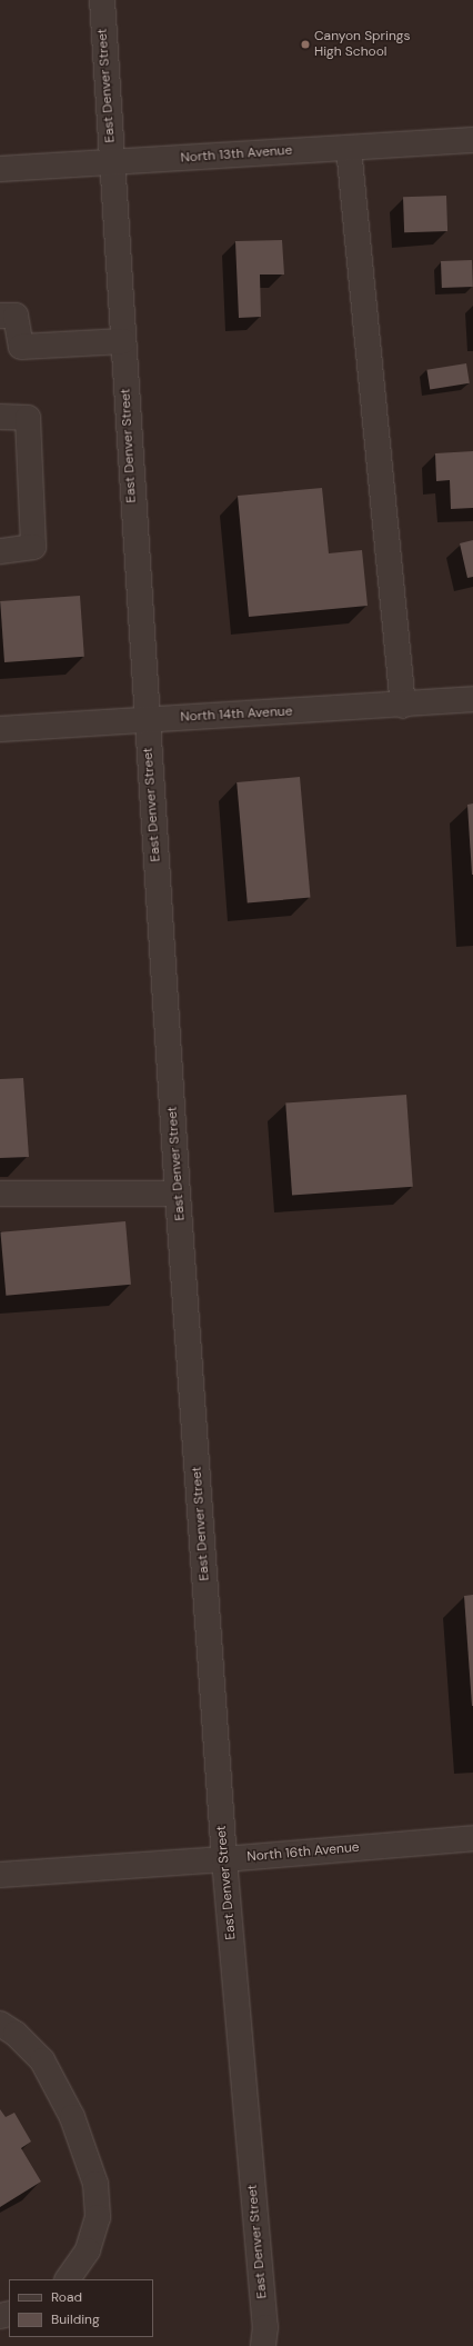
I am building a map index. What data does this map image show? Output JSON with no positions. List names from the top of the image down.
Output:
{
  "streets": {
    "street": [
      "East Denver Street",
      "North 13th Avenue",
      "North 14th Avenue",
      "North 16th Avenue"
    ]
  },
  "crossings": [
    ["East Denver Street", "North 13th Avenue"],
    ["East Denver Street", "North 14th Avenue"],
    ["East Denver Street", "North 16th Avenue"]
  ],
  "places": ["Canyon Springs High School"],
  "legend": ["Road", "Building"]
}
